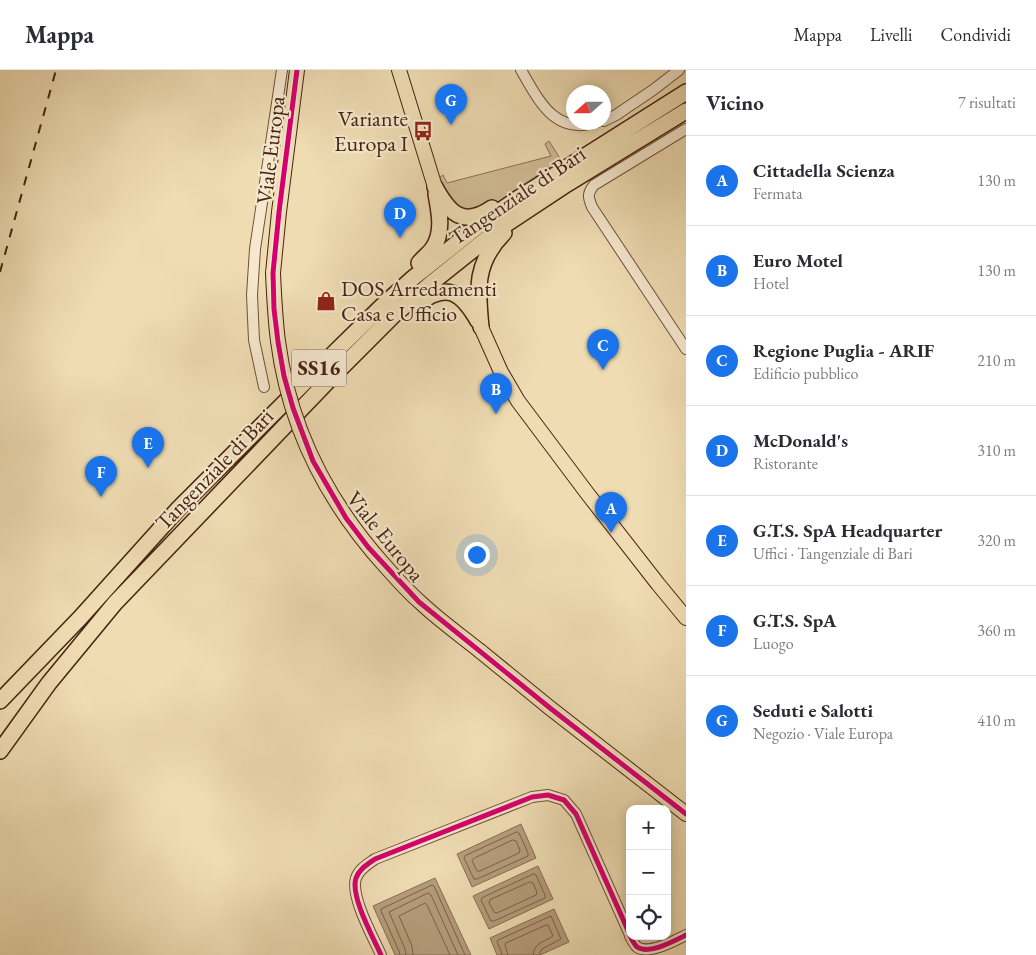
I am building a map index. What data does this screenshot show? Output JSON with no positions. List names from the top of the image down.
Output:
{
  "streets": {
    "highway": ["Tangenziale di Bari", "SS16"],
    "main road": ["Viale Europa"]
  },
  "places": {
    "bus stop": ["Variante Europa I"],
    "shop": ["DOS Arredamenti Casa e Ufficio"]
  },
  "north": "left",
  "page": {
    "header": "Mappa",
    "nav": ["Mappa", "Livelli", "Condividi"],
    "heading": ["Vicino", "7 risultati"],
    "pins": [
      "G",
      "D",
      "C",
      "B",
      "E",
      "F",
      "A"
    ],
    "list": [
      {
        "mark": "A",
        "name": "Cittadella Scienza",
        "note": "Fermata",
        "value": "130 m"
      },
      {
        "mark": "B",
        "name": "Euro Motel",
        "note": "Hotel",
        "value": "130 m"
      },
      {
        "mark": "C",
        "name": "Regione Puglia - ARIF",
        "note": "Edificio pubblico",
        "value": "210 m"
      },
      {
        "mark": "D",
        "name": "McDonald's",
        "note": "Ristorante",
        "value": "310 m"
      },
      {
        "mark": "E",
        "name": "G.T.S. SpA Headquarter",
        "note": "Uffici · Tangenziale di Bari",
        "value": "320 m"
      },
      {
        "mark": "F",
        "name": "G.T.S. SpA",
        "note": "Luogo",
        "value": "360 m"
      },
      {
        "mark": "G",
        "name": "Seduti e Salotti",
        "note": "Negozio · Viale Europa",
        "value": "410 m"
      }
    ],
    "map_buttons": ["+", "−"]
  }
}
